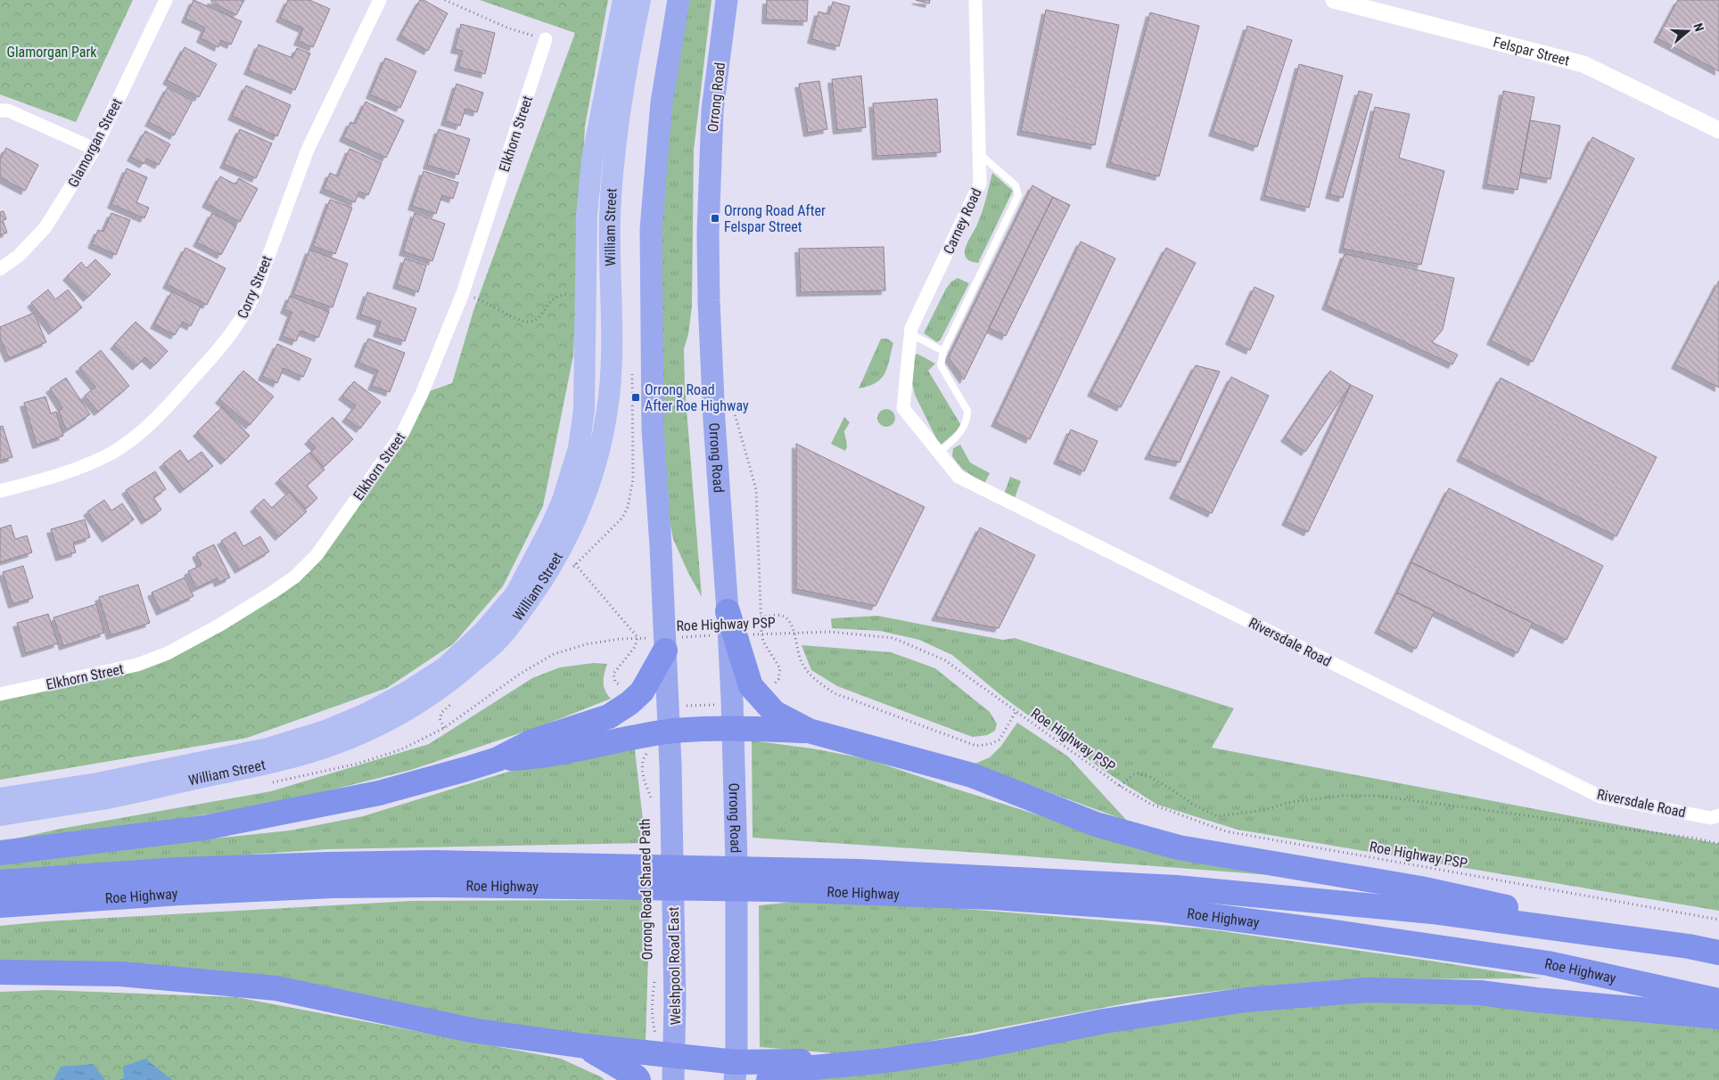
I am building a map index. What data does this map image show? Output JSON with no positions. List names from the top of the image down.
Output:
{
  "streets": {
    "highway": ["Orrong Road", "Roe Highway", "Welshpool Road East"],
    "main road": ["William Street"],
    "street": [
      "Felspar Street",
      "Elkhorn Street",
      "Glamorgan Street",
      "Carney Road",
      "Corry Street",
      "Riversdale Road"
    ],
    "path": ["Roe Highway PSP", "Orrong Road Shared Path"]
  },
  "crossings": [
    ["Carney Road", "Riversdale Road"],
    ["Orrong Road Shared Path", "Welshpool Road East"]
  ],
  "parks": ["Glamorgan Park"],
  "places": {
    "transit": ["Orrong Road After Felspar Street", "Orrong Road After Roe Highway"]
  },
  "north": "right"
}
